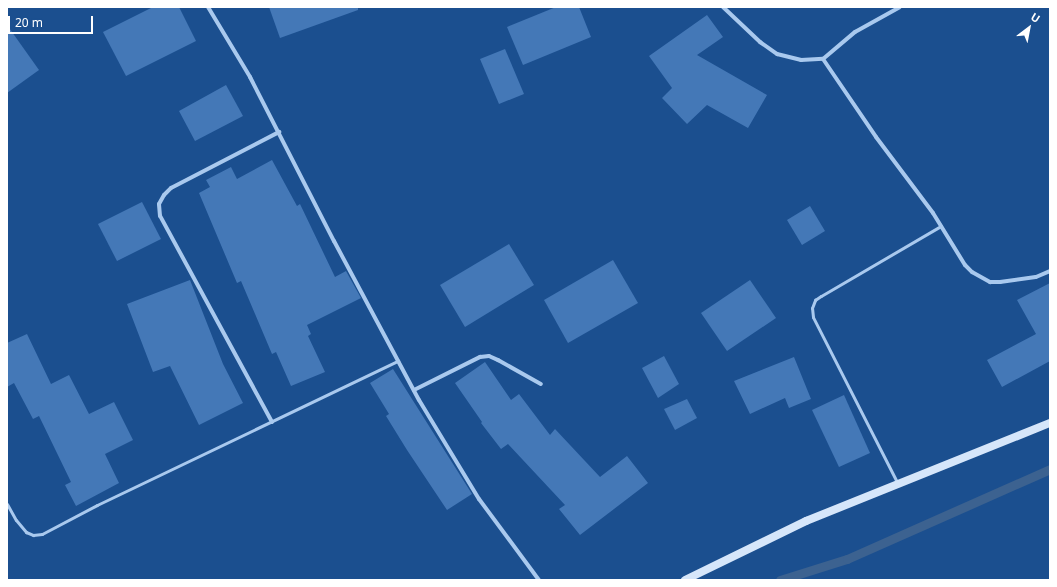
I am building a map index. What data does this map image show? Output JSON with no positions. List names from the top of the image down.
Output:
{
  "scale_bar": "20 m",
  "north": "top right"
}
